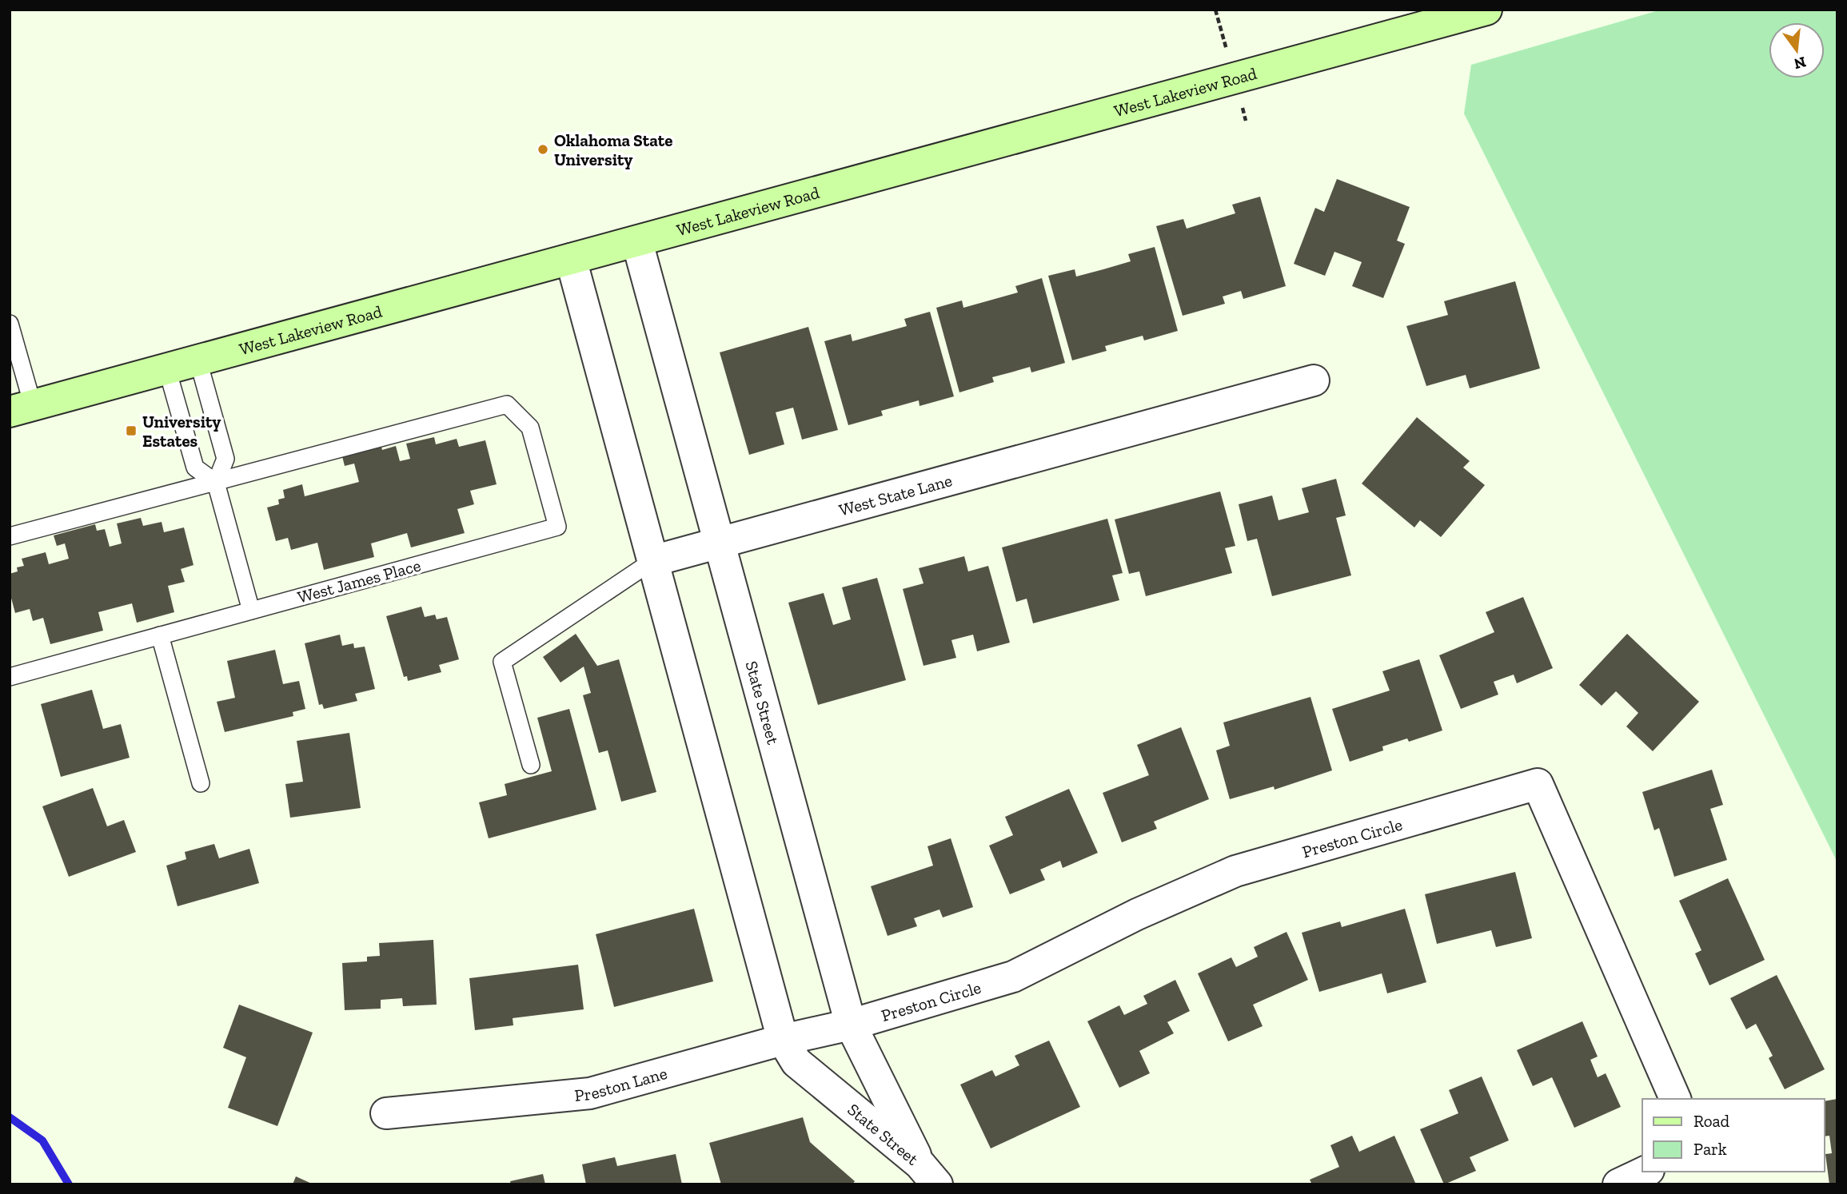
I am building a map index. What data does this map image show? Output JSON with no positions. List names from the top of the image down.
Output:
{
  "streets": {
    "main road": ["West Lakeview Road"],
    "street": [
      "West State Lane",
      "State Street",
      "Preston Circle",
      "Preston Lane"
    ],
    "lane": ["West James Place"]
  },
  "crossings": [
    ["West Lakeview Road", "State Street"],
    ["West State Lane", "State Street"],
    ["State Street", "Preston Circle"],
    ["State Street", "Preston Lane"],
    ["Preston Circle", "Preston Lane"]
  ],
  "places": {
    "other": ["Oklahoma State University"],
    "transit": ["University Estates"]
  },
  "legend": ["Road", "Park"],
  "north": "bottom"
}
